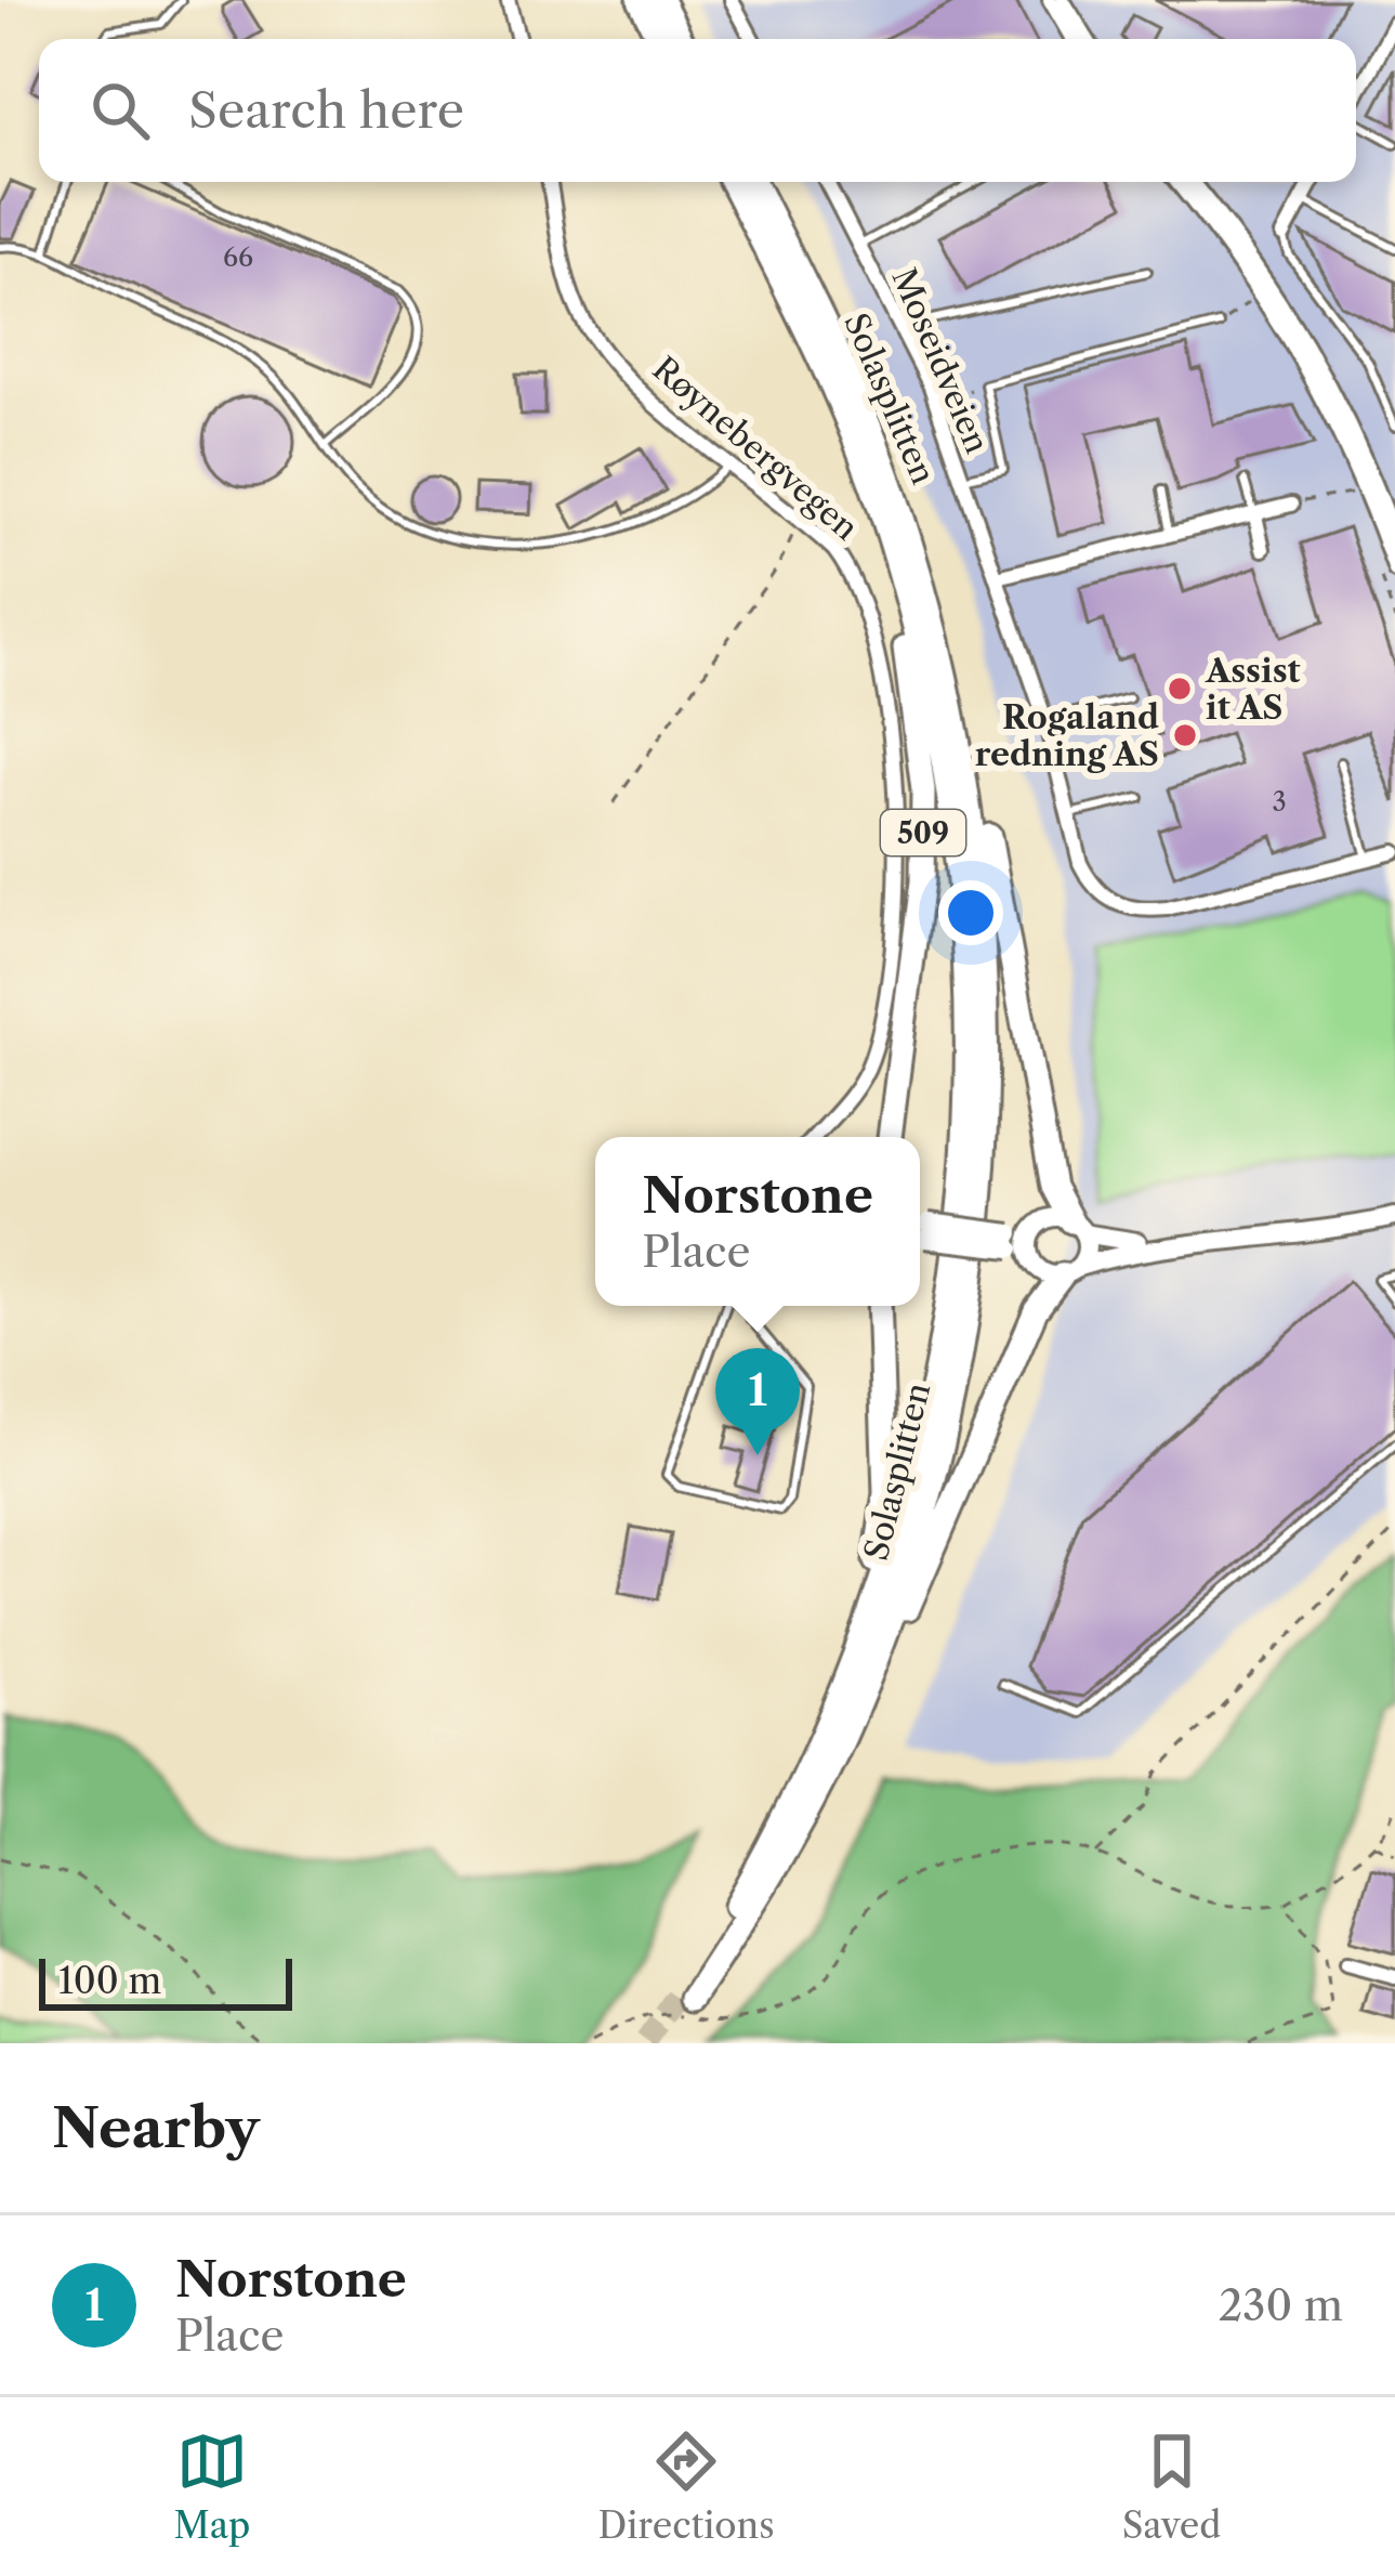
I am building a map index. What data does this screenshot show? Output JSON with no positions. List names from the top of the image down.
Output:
{
  "streets": {
    "highway": ["Solasplitten", "509"],
    "street": ["Moseidveien", "Røynebergvegen"]
  },
  "crossings": [
    ["Solasplitten", "509"]
  ],
  "places": ["Assist it AS", "Rogaland redning AS"],
  "house_numbers": ["66", "3"],
  "scale_bar": "100 m",
  "page": {
    "search": "Search here",
    "popup": ["Norstone", "Place"],
    "pins": "1",
    "scale": "100 m",
    "heading": "Nearby",
    "list": [
      {
        "mark": "1",
        "name": "Norstone",
        "note": "Place",
        "value": "230 m"
      }
    ],
    "nav": ["Map", "Directions", "Saved"]
  }
}
